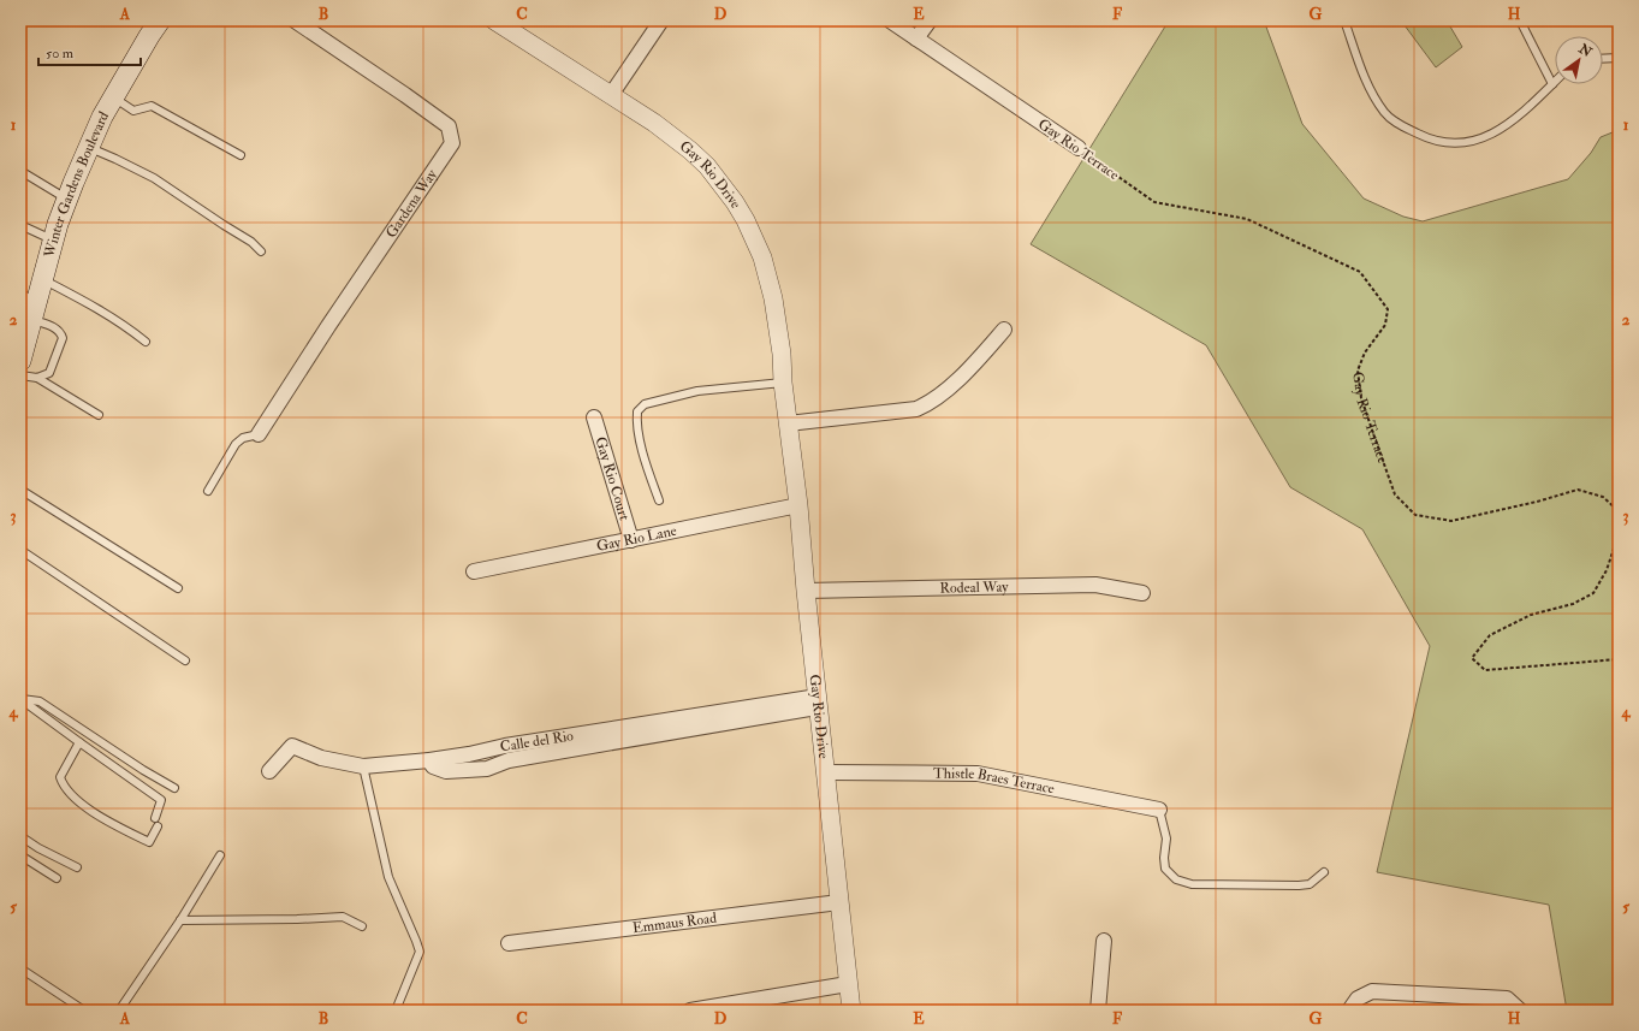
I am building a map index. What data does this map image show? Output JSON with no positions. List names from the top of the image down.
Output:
{
  "streets": {
    "main road": ["Winter Gardens Boulevard"],
    "street": [
      "Gay Rio Terrace",
      "Gay Rio Drive",
      "Gardena Way",
      "Gay Rio Court",
      "Gay Rio Lane",
      "Rodeal Way",
      "Calle del Rio",
      "Thistle Braes Terrace",
      "Emmaus Road"
    ]
  },
  "crossings": [
    ["Gay Rio Drive", "Gay Rio Lane"],
    ["Gay Rio Drive", "Rodeal Way"],
    ["Gay Rio Drive", "Calle del Rio"],
    ["Gay Rio Drive", "Thistle Braes Terrace"],
    ["Gay Rio Drive", "Emmaus Road"],
    ["Gay Rio Court", "Gay Rio Lane"]
  ],
  "scale_bar": "50 m",
  "north": "top right",
  "grid": {
    "columns": [
      "A",
      "B",
      "C",
      "D",
      "E",
      "F",
      "G",
      "H"
    ],
    "rows": [
      "1",
      "2",
      "3",
      "4",
      "5"
    ]
  }
}
